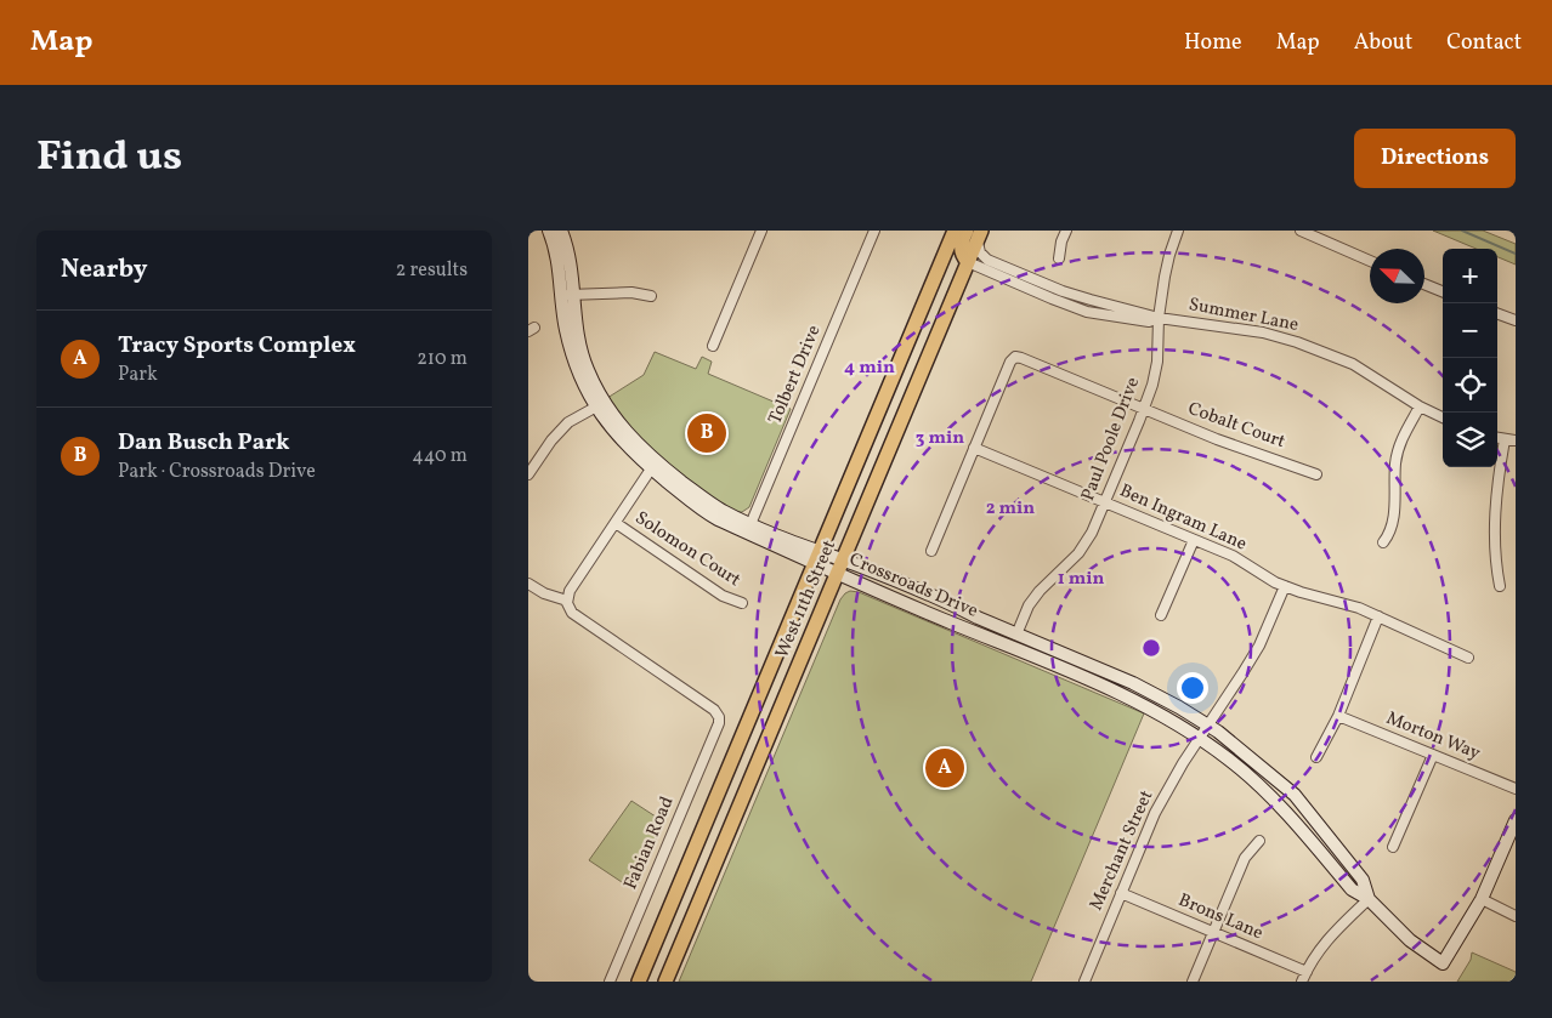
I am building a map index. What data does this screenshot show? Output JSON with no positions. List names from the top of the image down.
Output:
{
  "streets": {
    "main road": ["West 11th Street"],
    "street": [
      "Summer Lane",
      "Tolbert Drive",
      "Cobalt Court",
      "Paul Poole Drive",
      "Ben Ingram Lane",
      "Solomon Court",
      "Crossroads Drive",
      "Morton Way",
      "Fabian Road",
      "Merchant Street",
      "Brons Lane"
    ]
  },
  "crossings": [
    ["Summer Lane", "Paul Poole Drive"],
    ["Summer Lane", "West 11th Street"],
    ["Tolbert Drive", "Crossroads Drive"],
    ["Cobalt Court", "Paul Poole Drive"],
    ["Cobalt Court", "Ben Ingram Lane"],
    ["Paul Poole Drive", "Ben Ingram Lane"],
    ["Paul Poole Drive", "Crossroads Drive"],
    ["Ben Ingram Lane", "Merchant Street"],
    ["Crossroads Drive", "West 11th Street"],
    ["Crossroads Drive", "Merchant Street"],
    ["Merchant Street", "Brons Lane"]
  ],
  "north": "top left",
  "page": {
    "header": "Map",
    "nav": [
      "Home",
      "Map",
      "About",
      "Contact"
    ],
    "title": "Find us",
    "buttons": "Directions",
    "heading": ["Nearby", "2 results"],
    "map_buttons": ["+", "−"],
    "list": [
      {
        "mark": "A",
        "name": "Tracy Sports Complex",
        "note": "Park",
        "value": "210 m"
      },
      {
        "mark": "B",
        "name": "Dan Busch Park",
        "note": "Park · Crossroads Drive",
        "value": "440 m"
      }
    ],
    "pins": ["B", "A"]
  },
  "rings": [
    "4 min",
    "3 min",
    "2 min",
    "1 min"
  ]
}
